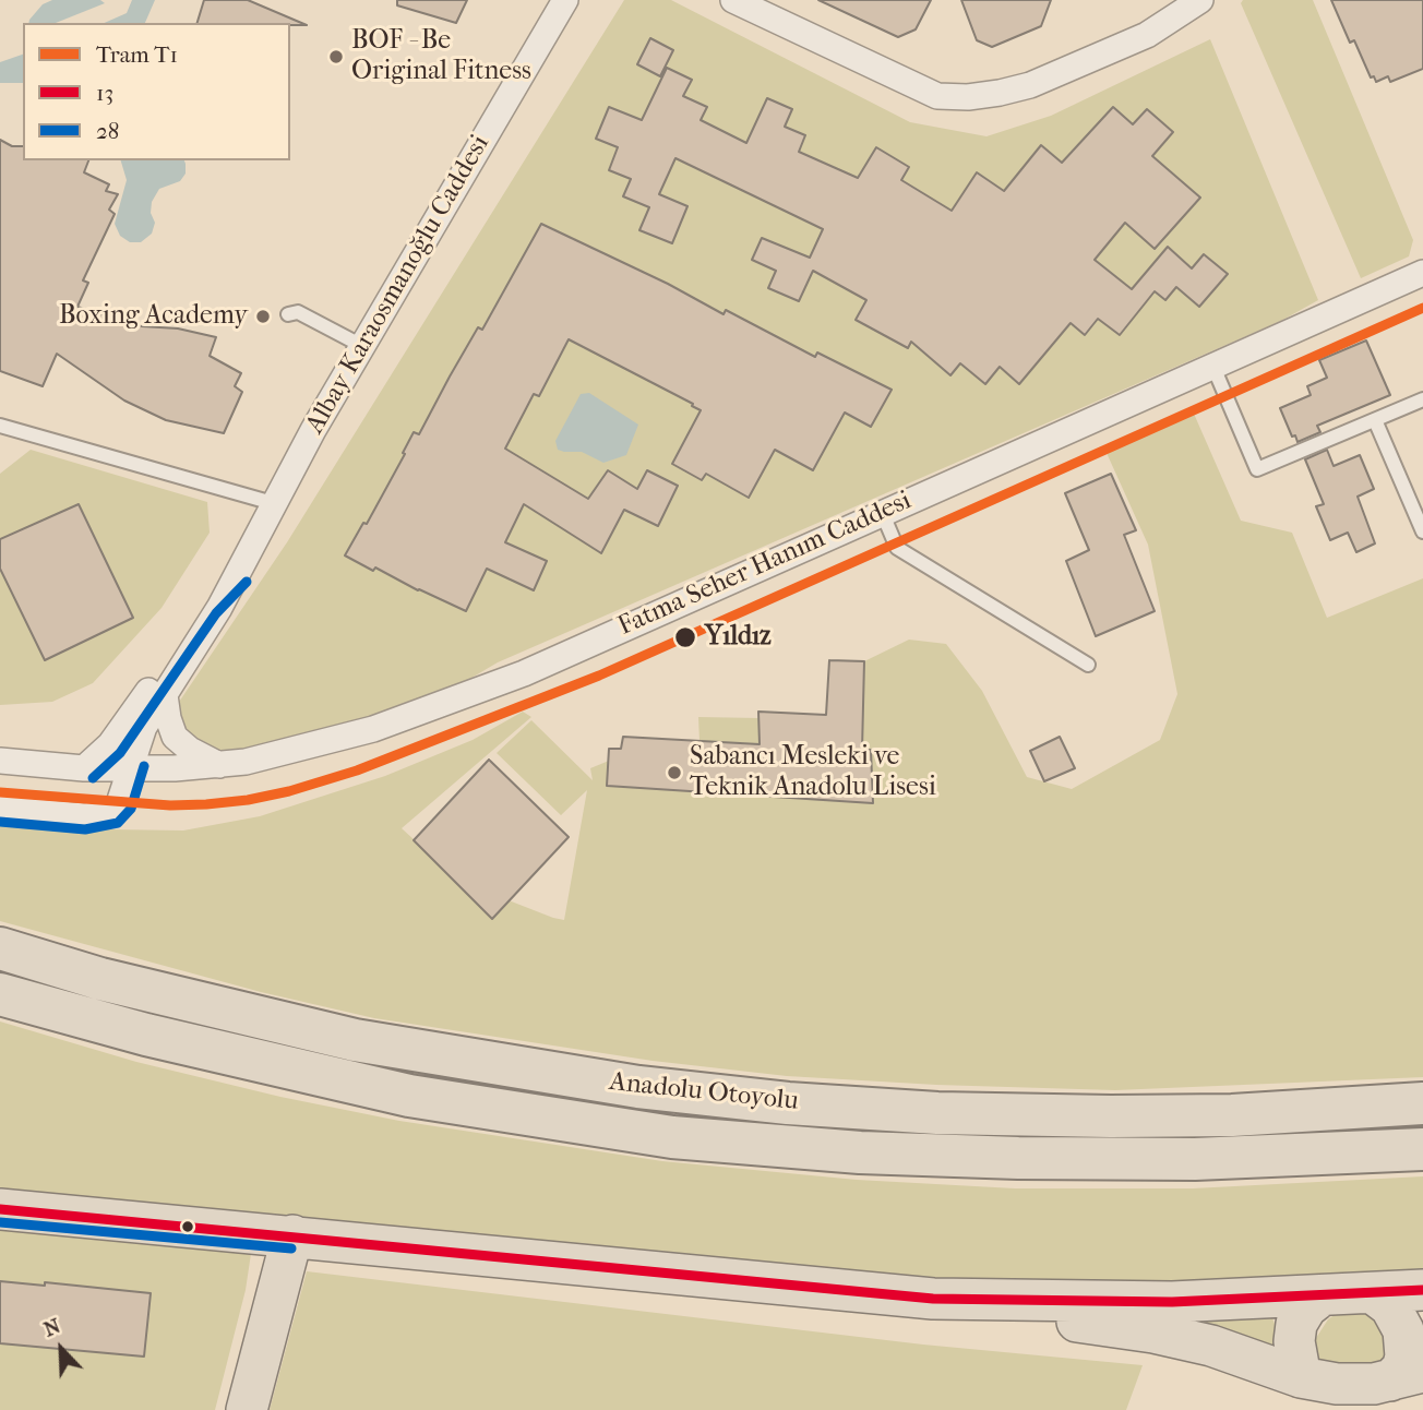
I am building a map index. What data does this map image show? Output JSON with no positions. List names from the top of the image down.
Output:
{
  "streets": {
    "highway": ["Anadolu Otoyolu"],
    "street": ["Albay Karaosmanoğlu Caddesi", "Fatma Seher Hanım Caddesi"]
  },
  "places": [
    "BOF - Be Original Fitness",
    "Boxing Academy",
    "Yıldız",
    "Sabancı Mesleki ve Teknik Anadolu Lisesi"
  ],
  "lines": ["tram line T1", "transit line 28", "transit line 13"],
  "legend": ["Tram T1", "13", "28"],
  "north": "top left"
}
